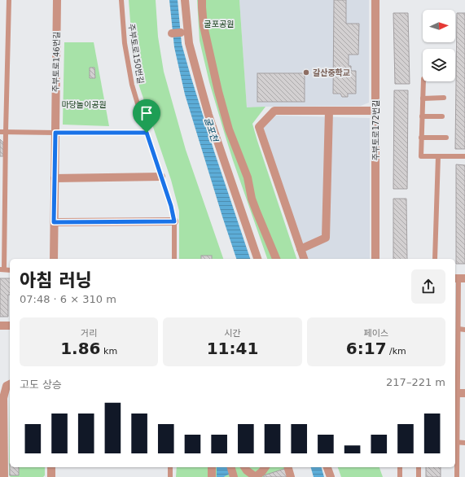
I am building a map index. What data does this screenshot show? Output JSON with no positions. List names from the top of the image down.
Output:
{
  "streets": {
    "street": ["주부토로146번길", "주부토로172번길"],
    "lane": ["주부토로150번길"]
  },
  "water": ["굴포천"],
  "parks": ["굴포공원", "마당놀이공원"],
  "places": ["갈산중학교"],
  "north": "right",
  "page": {
    "heading": ["아침 러닝", "07:48 · 6 × 310 m"],
    "stats": [
      ["거리", "1.86 km"],
      ["시간", "11:41"],
      ["페이스", "6:17 /km"]
    ],
    "chart": ["고도 상승", "217–221 m"]
  }
}
